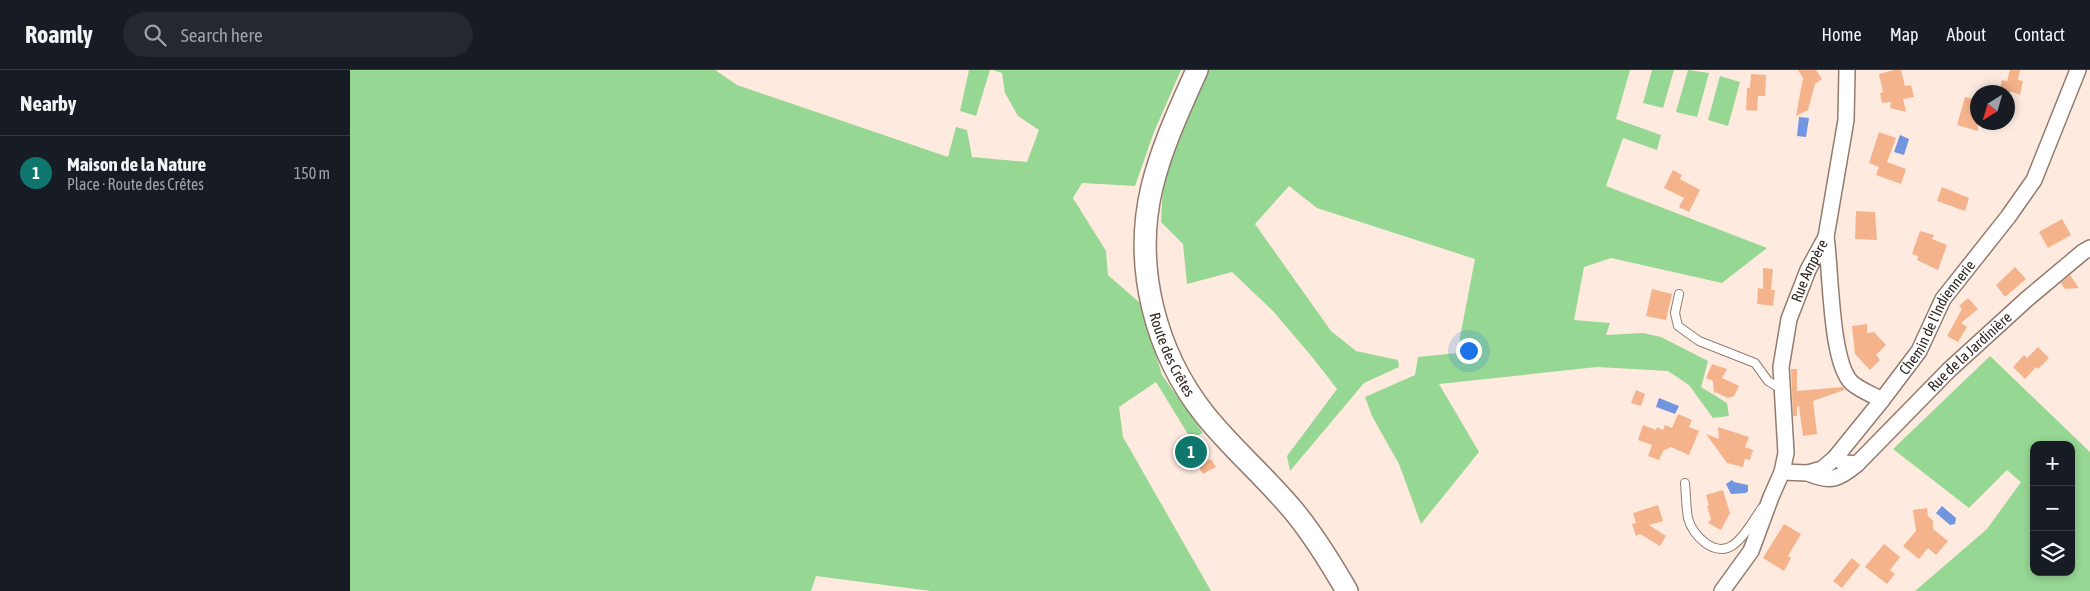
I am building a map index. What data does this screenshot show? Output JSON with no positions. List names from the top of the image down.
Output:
{
  "streets": {
    "street": [
      "Rue Ampère",
      "Chemin de l'Indiennerie",
      "Rue de la Jardinière",
      "Route des Crêtes"
    ]
  },
  "crossings": [
    ["Rue Ampère", "Rue de la Jardinière"],
    ["Chemin de l'Indiennerie", "Rue de la Jardinière"]
  ],
  "north": "bottom left",
  "page": {
    "header": "Roamly",
    "search": "Search here",
    "nav": [
      "Home",
      "Map",
      "About",
      "Contact"
    ],
    "heading": "Nearby",
    "list": [
      {
        "mark": "1",
        "name": "Maison de la Nature",
        "note": "Place · Route des Crêtes",
        "value": "150 m"
      }
    ],
    "pins": "1",
    "map_buttons": ["+", "−"]
  }
}
